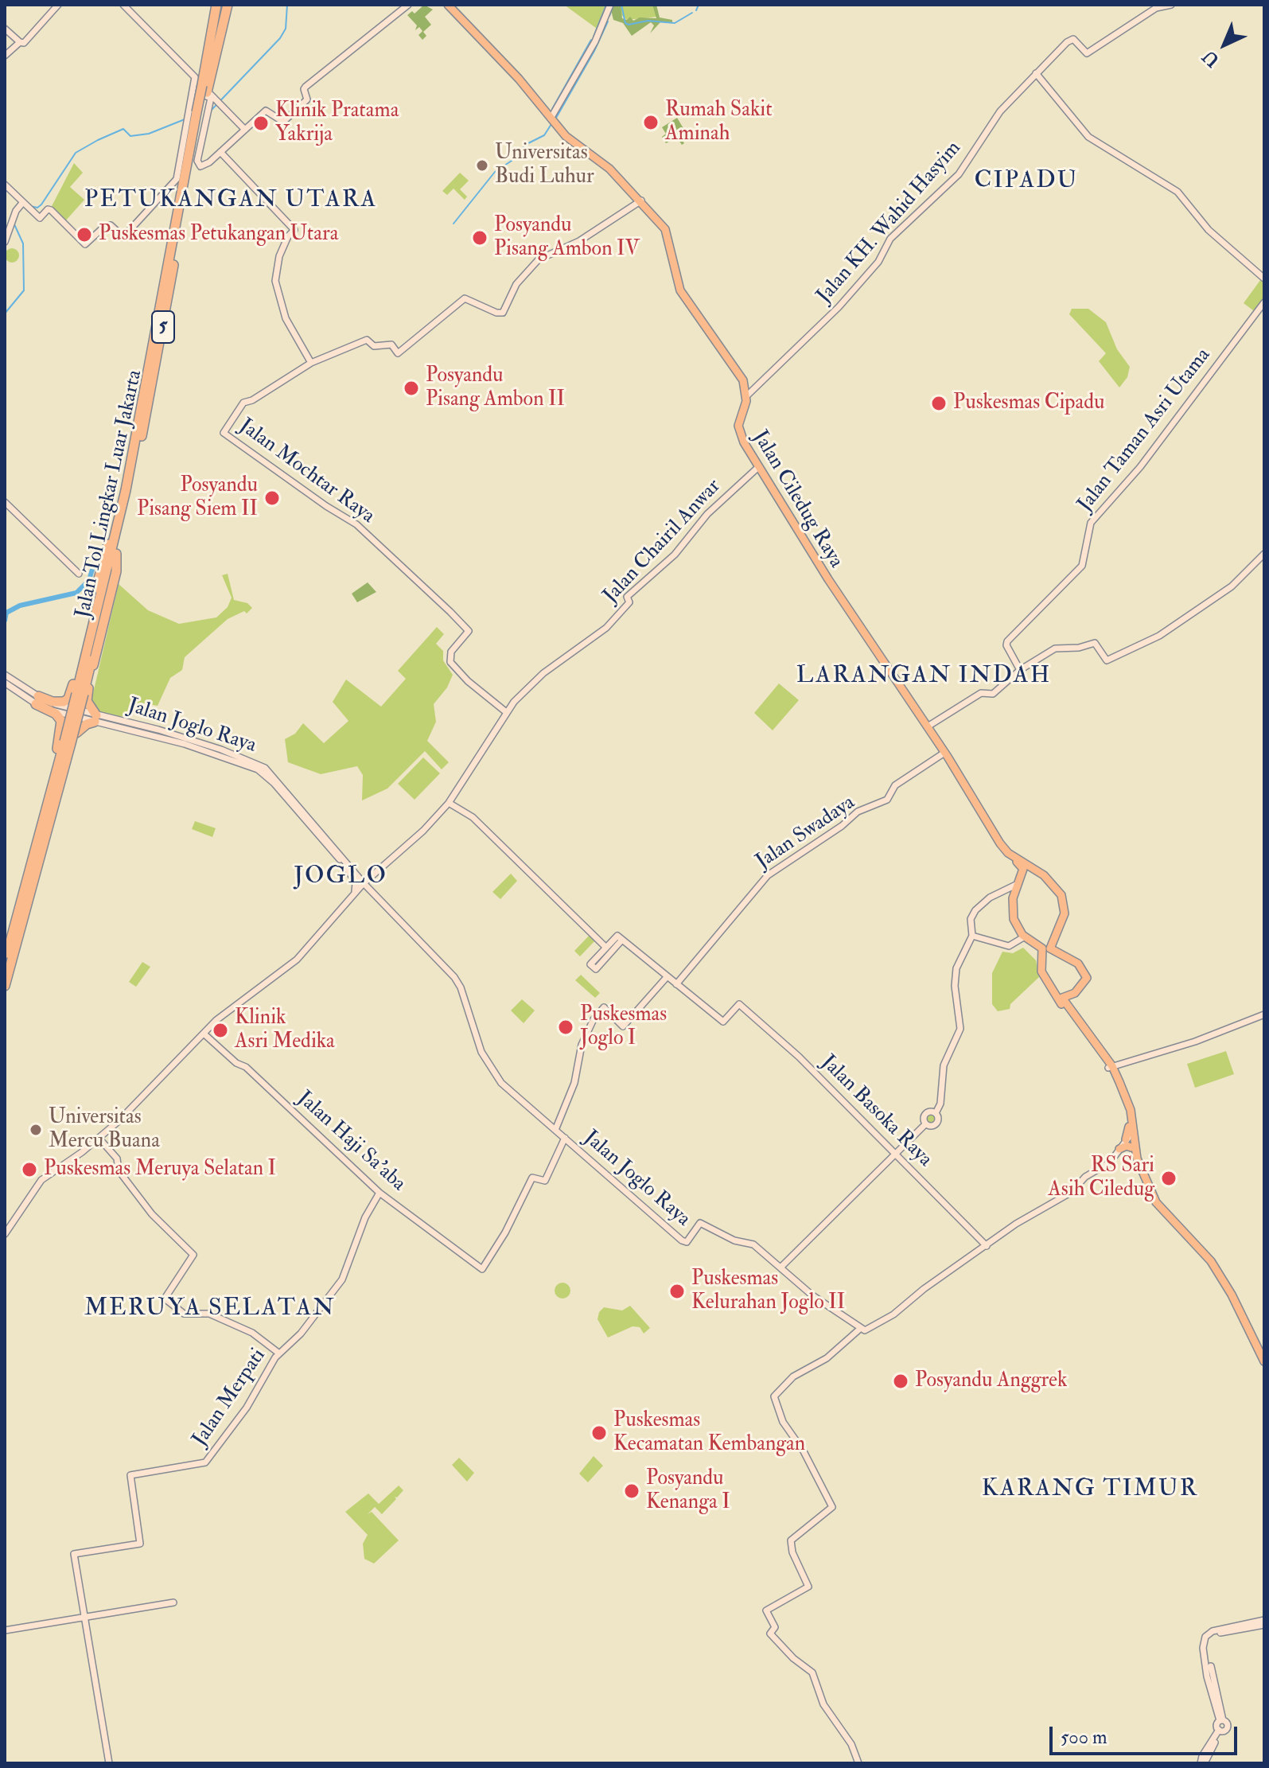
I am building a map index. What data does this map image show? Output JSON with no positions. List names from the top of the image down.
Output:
{
  "streets": {
    "highway": ["5", "Jalan Tol Lingkar Luar Jakarta"],
    "main road": ["Jalan Ciledug Raya"],
    "street": [
      "Jalan KH. Wahid Hasyim",
      "Jalan Taman Asri Utama",
      "Jalan Mochtar Raya",
      "Jalan Chairil Anwar",
      "Jalan Joglo Raya",
      "Jalan Swadaya",
      "Jalan Basoka Raya",
      "Jalan Haji Sa'aba",
      "Jalan Merpati"
    ]
  },
  "crossings": [
    ["Jalan KH. Wahid Hasyim", "Jalan Ciledug Raya"],
    ["Jalan Mochtar Raya", "Jalan Ciledug Raya"],
    ["Jalan Mochtar Raya", "Jalan Chairil Anwar"],
    ["Jalan Ciledug Raya", "Jalan Chairil Anwar"],
    ["Jalan Ciledug Raya", "Jalan Swadaya"],
    ["Jalan Joglo Raya", "Jalan Haji Sa'aba"],
    ["Jalan Swadaya", "Jalan Basoka Raya"],
    ["Jalan Haji Sa'aba", "Jalan Merpati"]
  ],
  "districts": [
    "CIPADU",
    "PETUKANGAN UTARA",
    "LARANGAN INDAH",
    "JOGLO",
    "MERUYA SELATAN",
    "KARANG TIMUR"
  ],
  "places": [
    "Rumah Sakit Aminah",
    "Klinik Pratama Yakrija",
    "Universitas Budi Luhur",
    "Puskesmas Petukangan Utara",
    "Posyandu Pisang Ambon IV",
    "Posyandu Pisang Ambon II",
    "Puskesmas Cipadu",
    "Posyandu Pisang Siem II",
    "Puskesmas Joglo I",
    "Klinik Asri Medika",
    "Universitas Mercu Buana",
    "Puskesmas Meruya Selatan I",
    "RS Sari Asih Ciledug",
    "Puskesmas Kelurahan Joglo II",
    "Posyandu Anggrek",
    "Puskesmas Kecamatan Kembangan",
    "Posyandu Kenanga I"
  ],
  "scale_bar": "500 m",
  "north": "bottom left"
}
